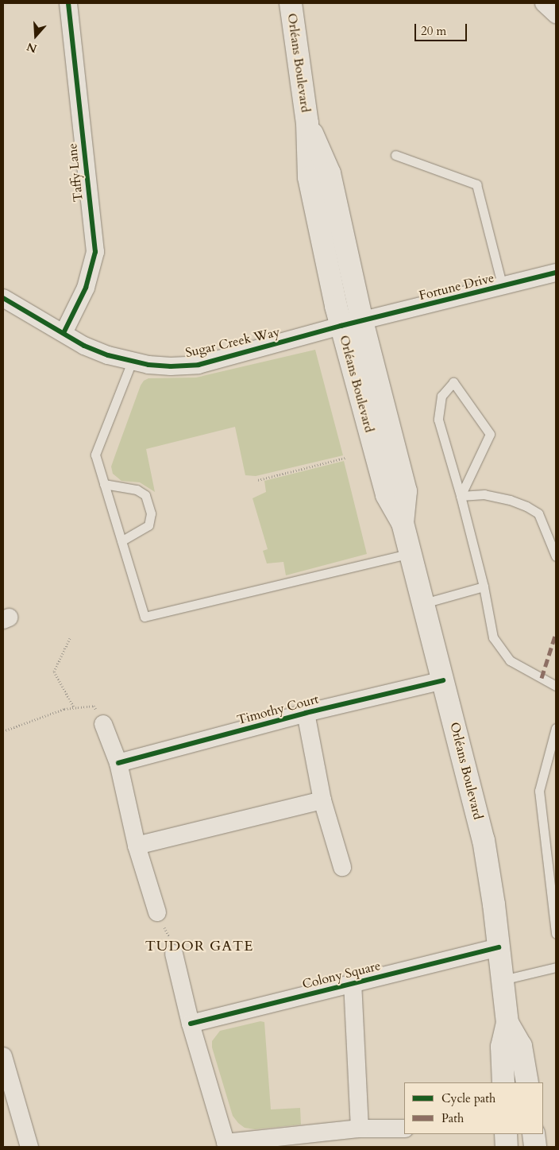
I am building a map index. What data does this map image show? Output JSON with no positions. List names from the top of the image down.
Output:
{
  "streets": {
    "main road": ["Orléans Boulevard"],
    "street": [
      "Taffy Lane",
      "Fortune Drive",
      "Sugar Creek Way",
      "Timothy Court",
      "Colony Square"
    ]
  },
  "crossings": [
    ["Orléans Boulevard", "Fortune Drive"],
    ["Orléans Boulevard", "Sugar Creek Way"],
    ["Orléans Boulevard", "Timothy Court"],
    ["Orléans Boulevard", "Colony Square"],
    ["Taffy Lane", "Sugar Creek Way"],
    ["Fortune Drive", "Sugar Creek Way"]
  ],
  "districts": ["TUDOR GATE"],
  "legend": ["Cycle path", "Path"],
  "scale_bar": "20 m",
  "north": "bottom"
}
